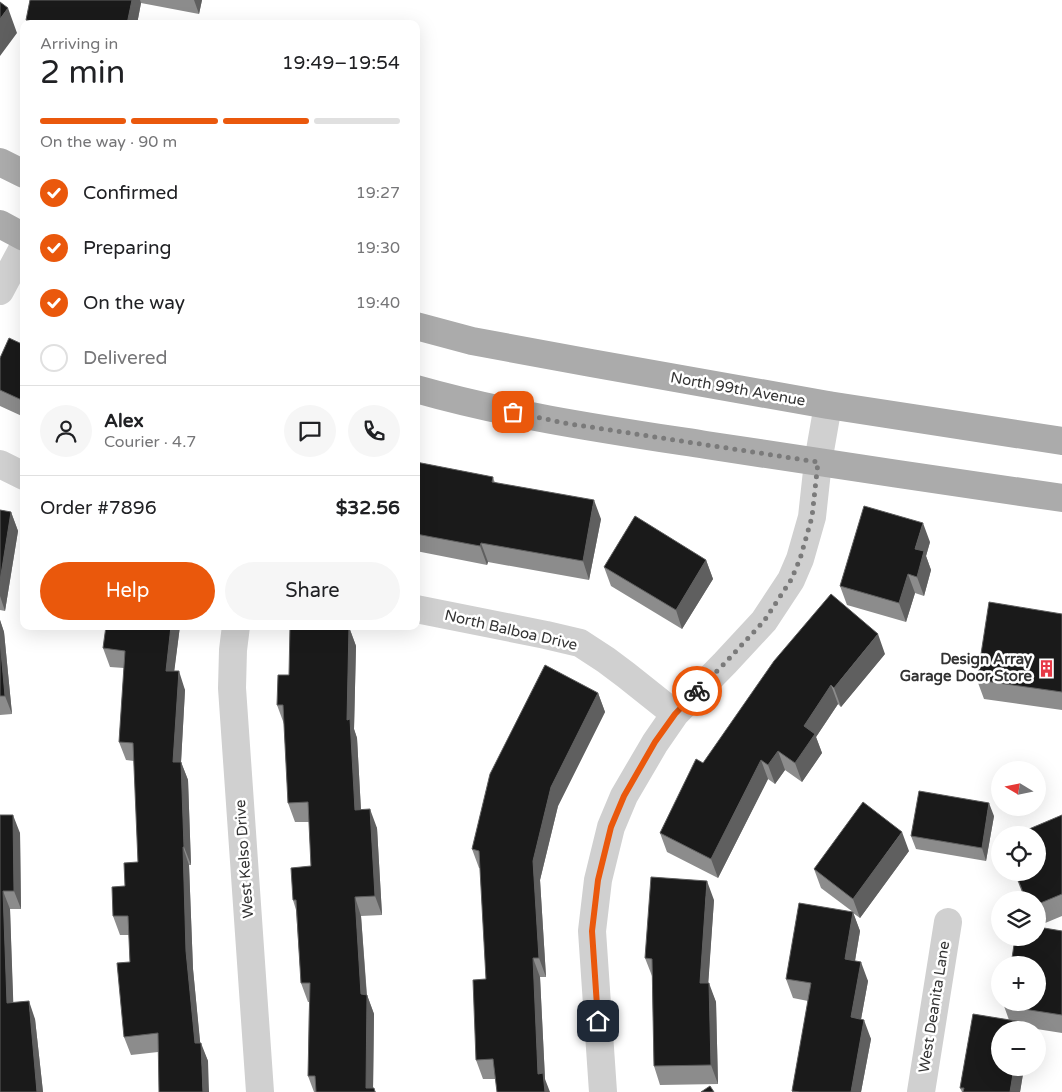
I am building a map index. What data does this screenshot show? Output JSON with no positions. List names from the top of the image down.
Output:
{
  "streets": {
    "main road": ["North 99th Avenue"],
    "street": ["North Balboa Drive", "West Kelso Drive", "West Deanita Lane"]
  },
  "places": {
    "building": ["Design Array Garage Door Store"]
  },
  "north": "left",
  "page": {
    "heading": ["2 min", "Arriving in", "19:49–19:54"],
    "panel": [
      "Alex",
      "Courier · 4.7",
      "Order #7896",
      "$32.56"
    ],
    "bar": "On the way · 90 m",
    "list": [
      ["Confirmed", "19:27"],
      ["Preparing", "19:30"],
      ["On the way", "19:40"],
      "Delivered"
    ],
    "buttons": ["Help", "Share"],
    "map_buttons": ["+", "−"]
  }
}
